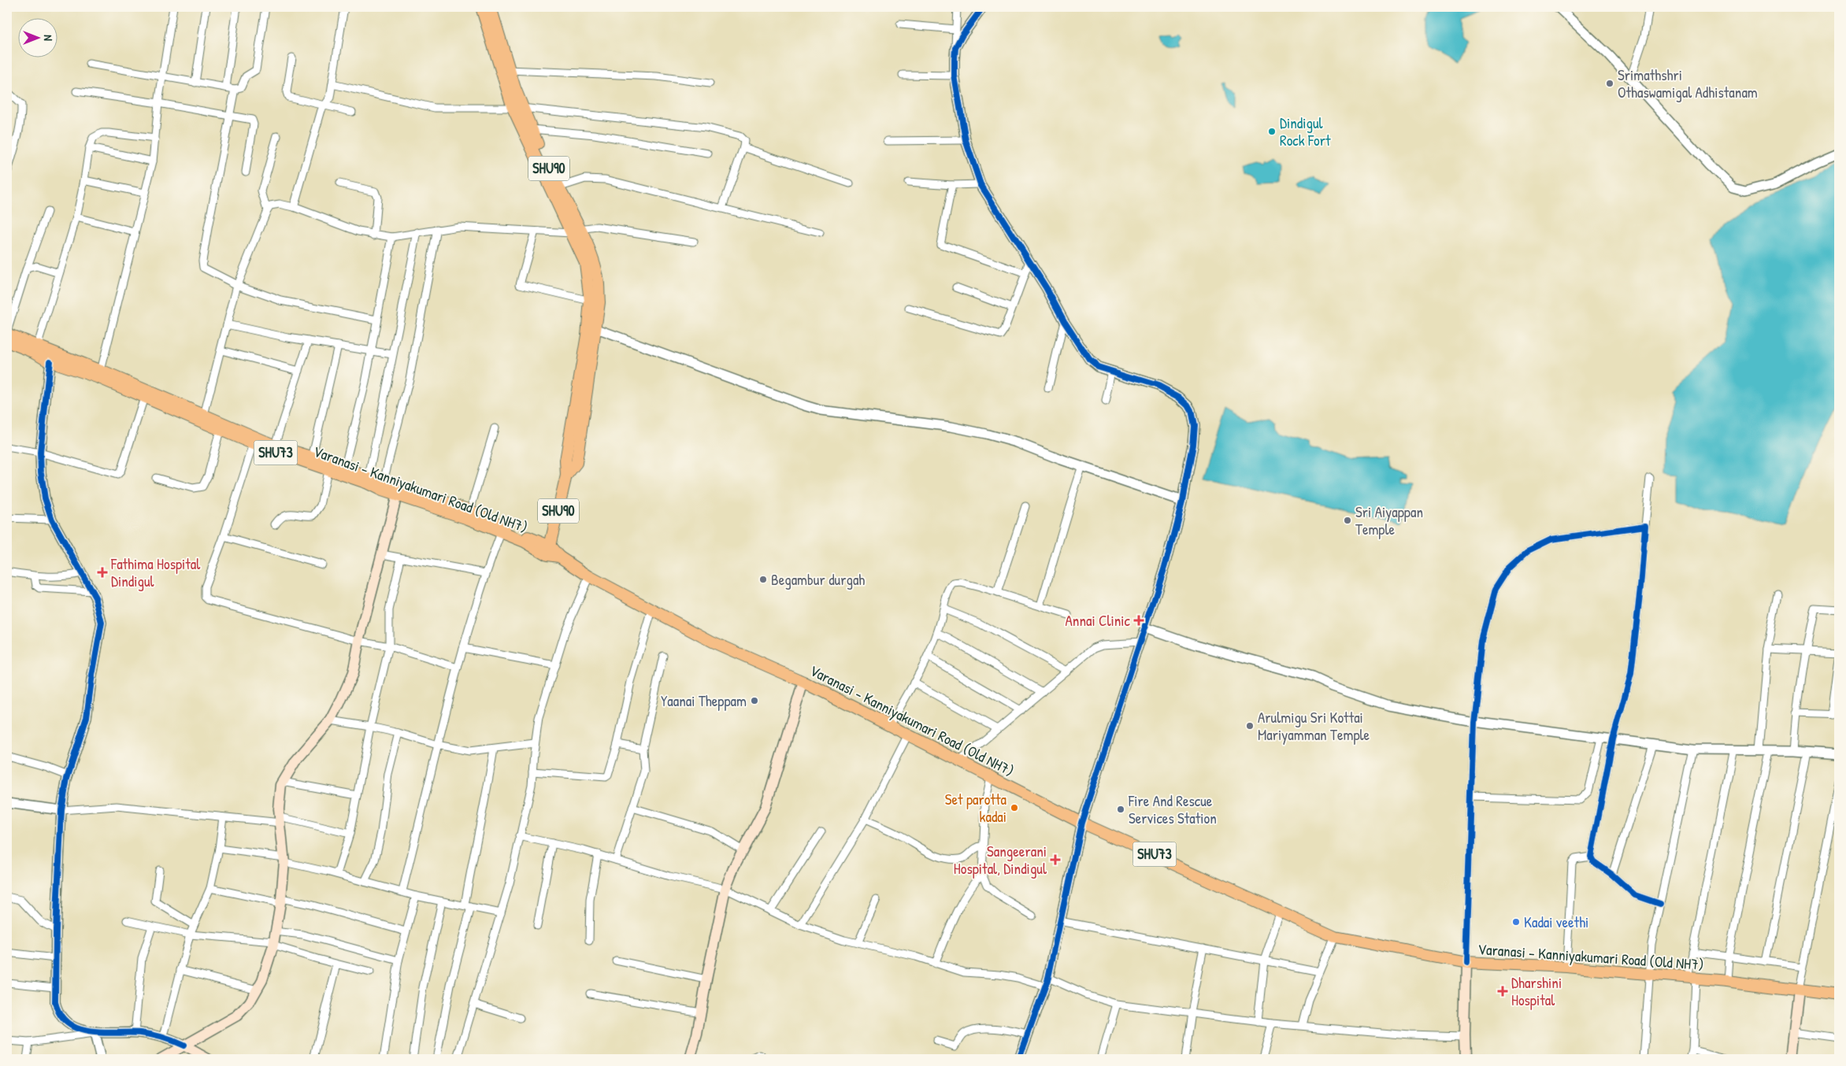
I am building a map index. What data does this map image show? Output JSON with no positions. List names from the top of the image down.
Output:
{
  "streets": {
    "main road": ["SHU90", "SHU73", "Varanasi - Kanniyakumari Road (Old NH7)"]
  },
  "crossings": [
    ["SHU90", "Varanasi - Kanniyakumari Road (Old NH7)"]
  ],
  "places": {
    "other": [
      "Srimathshri Othaswamigal Adhistanam",
      "Dindigul Rock Fort",
      "Sri Aiyappan Temple",
      "Begambur durgah",
      "Yaanai Theppam",
      "Arulmigu Sri Kottai Mariyamman Temple",
      "Set parotta kadai",
      "Fire And Rescue Services Station",
      "Kadai veethi"
    ],
    "health": [
      "Fathima Hospital Dindigul",
      "Annai Clinic",
      "Sangeerani Hospital, Dindigul",
      "Dharshini Hospital"
    ]
  },
  "north": "right"
}
